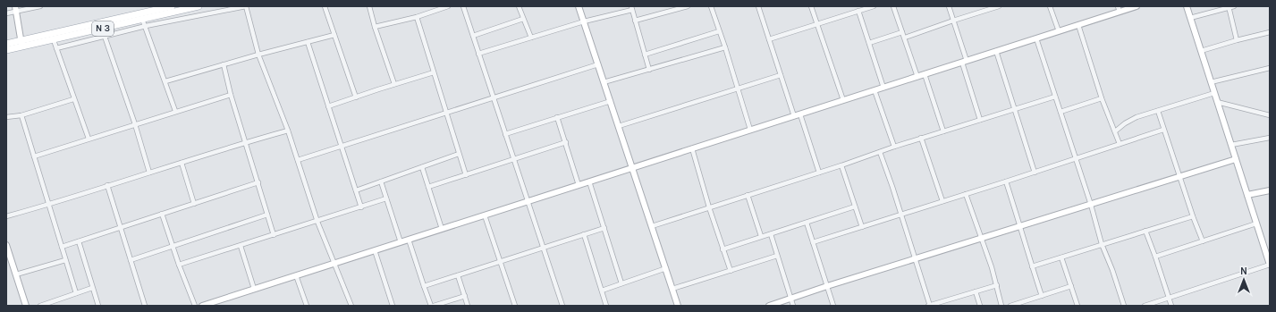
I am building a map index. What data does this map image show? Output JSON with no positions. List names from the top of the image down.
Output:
{
  "streets": {
    "main road": ["N 3"]
  },
  "north": "top"
}
